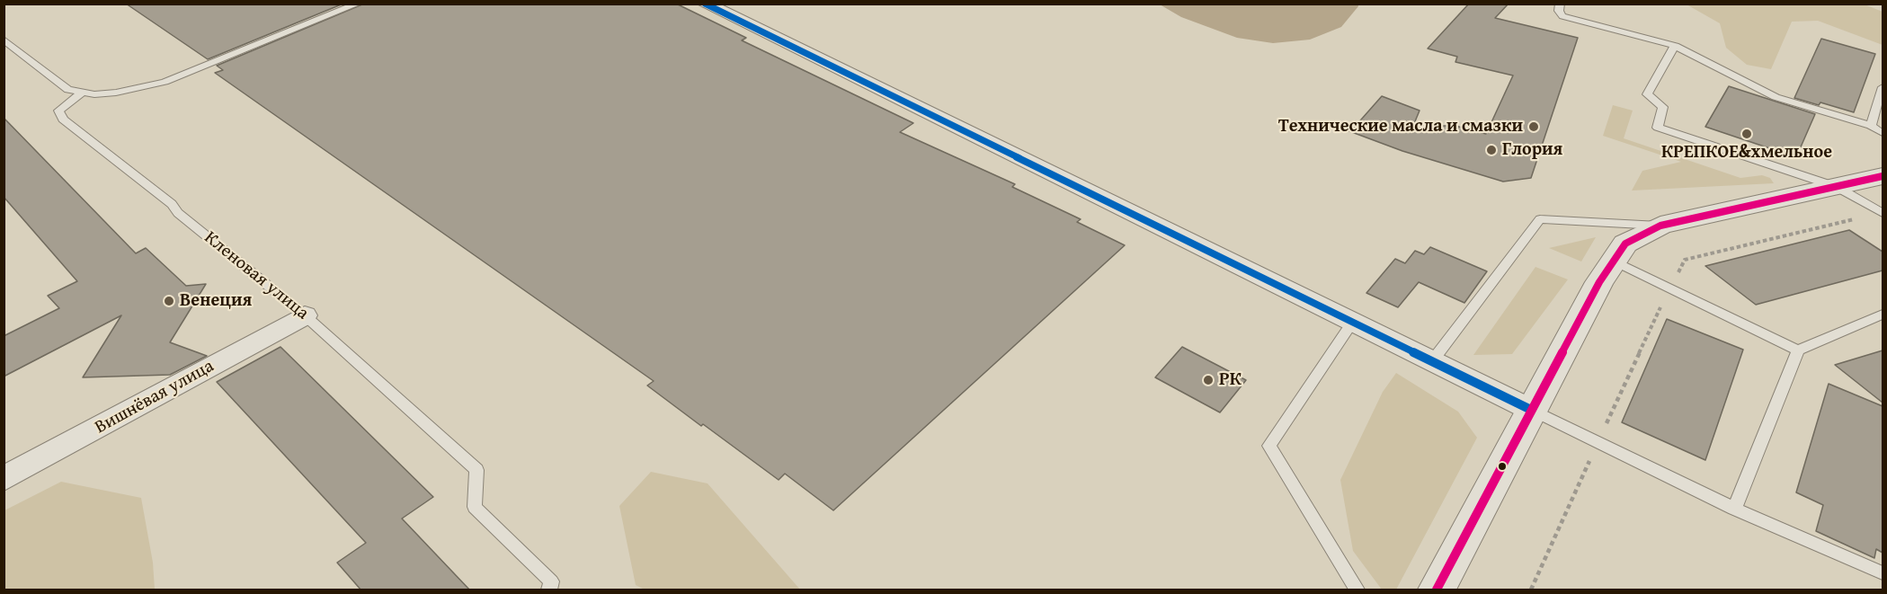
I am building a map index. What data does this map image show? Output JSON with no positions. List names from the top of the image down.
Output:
{
  "streets": {
    "street": ["Вишнёвая улица"],
    "lane": ["Кленовая улица"]
  },
  "crossings": [
    ["Кленовая улица", "Вишнёвая улица"]
  ],
  "places": [
    "Технические масла и смазки",
    "КРЕПКОЕ&хмельное",
    "Глория",
    "Венеция",
    "РК"
  ]
}
